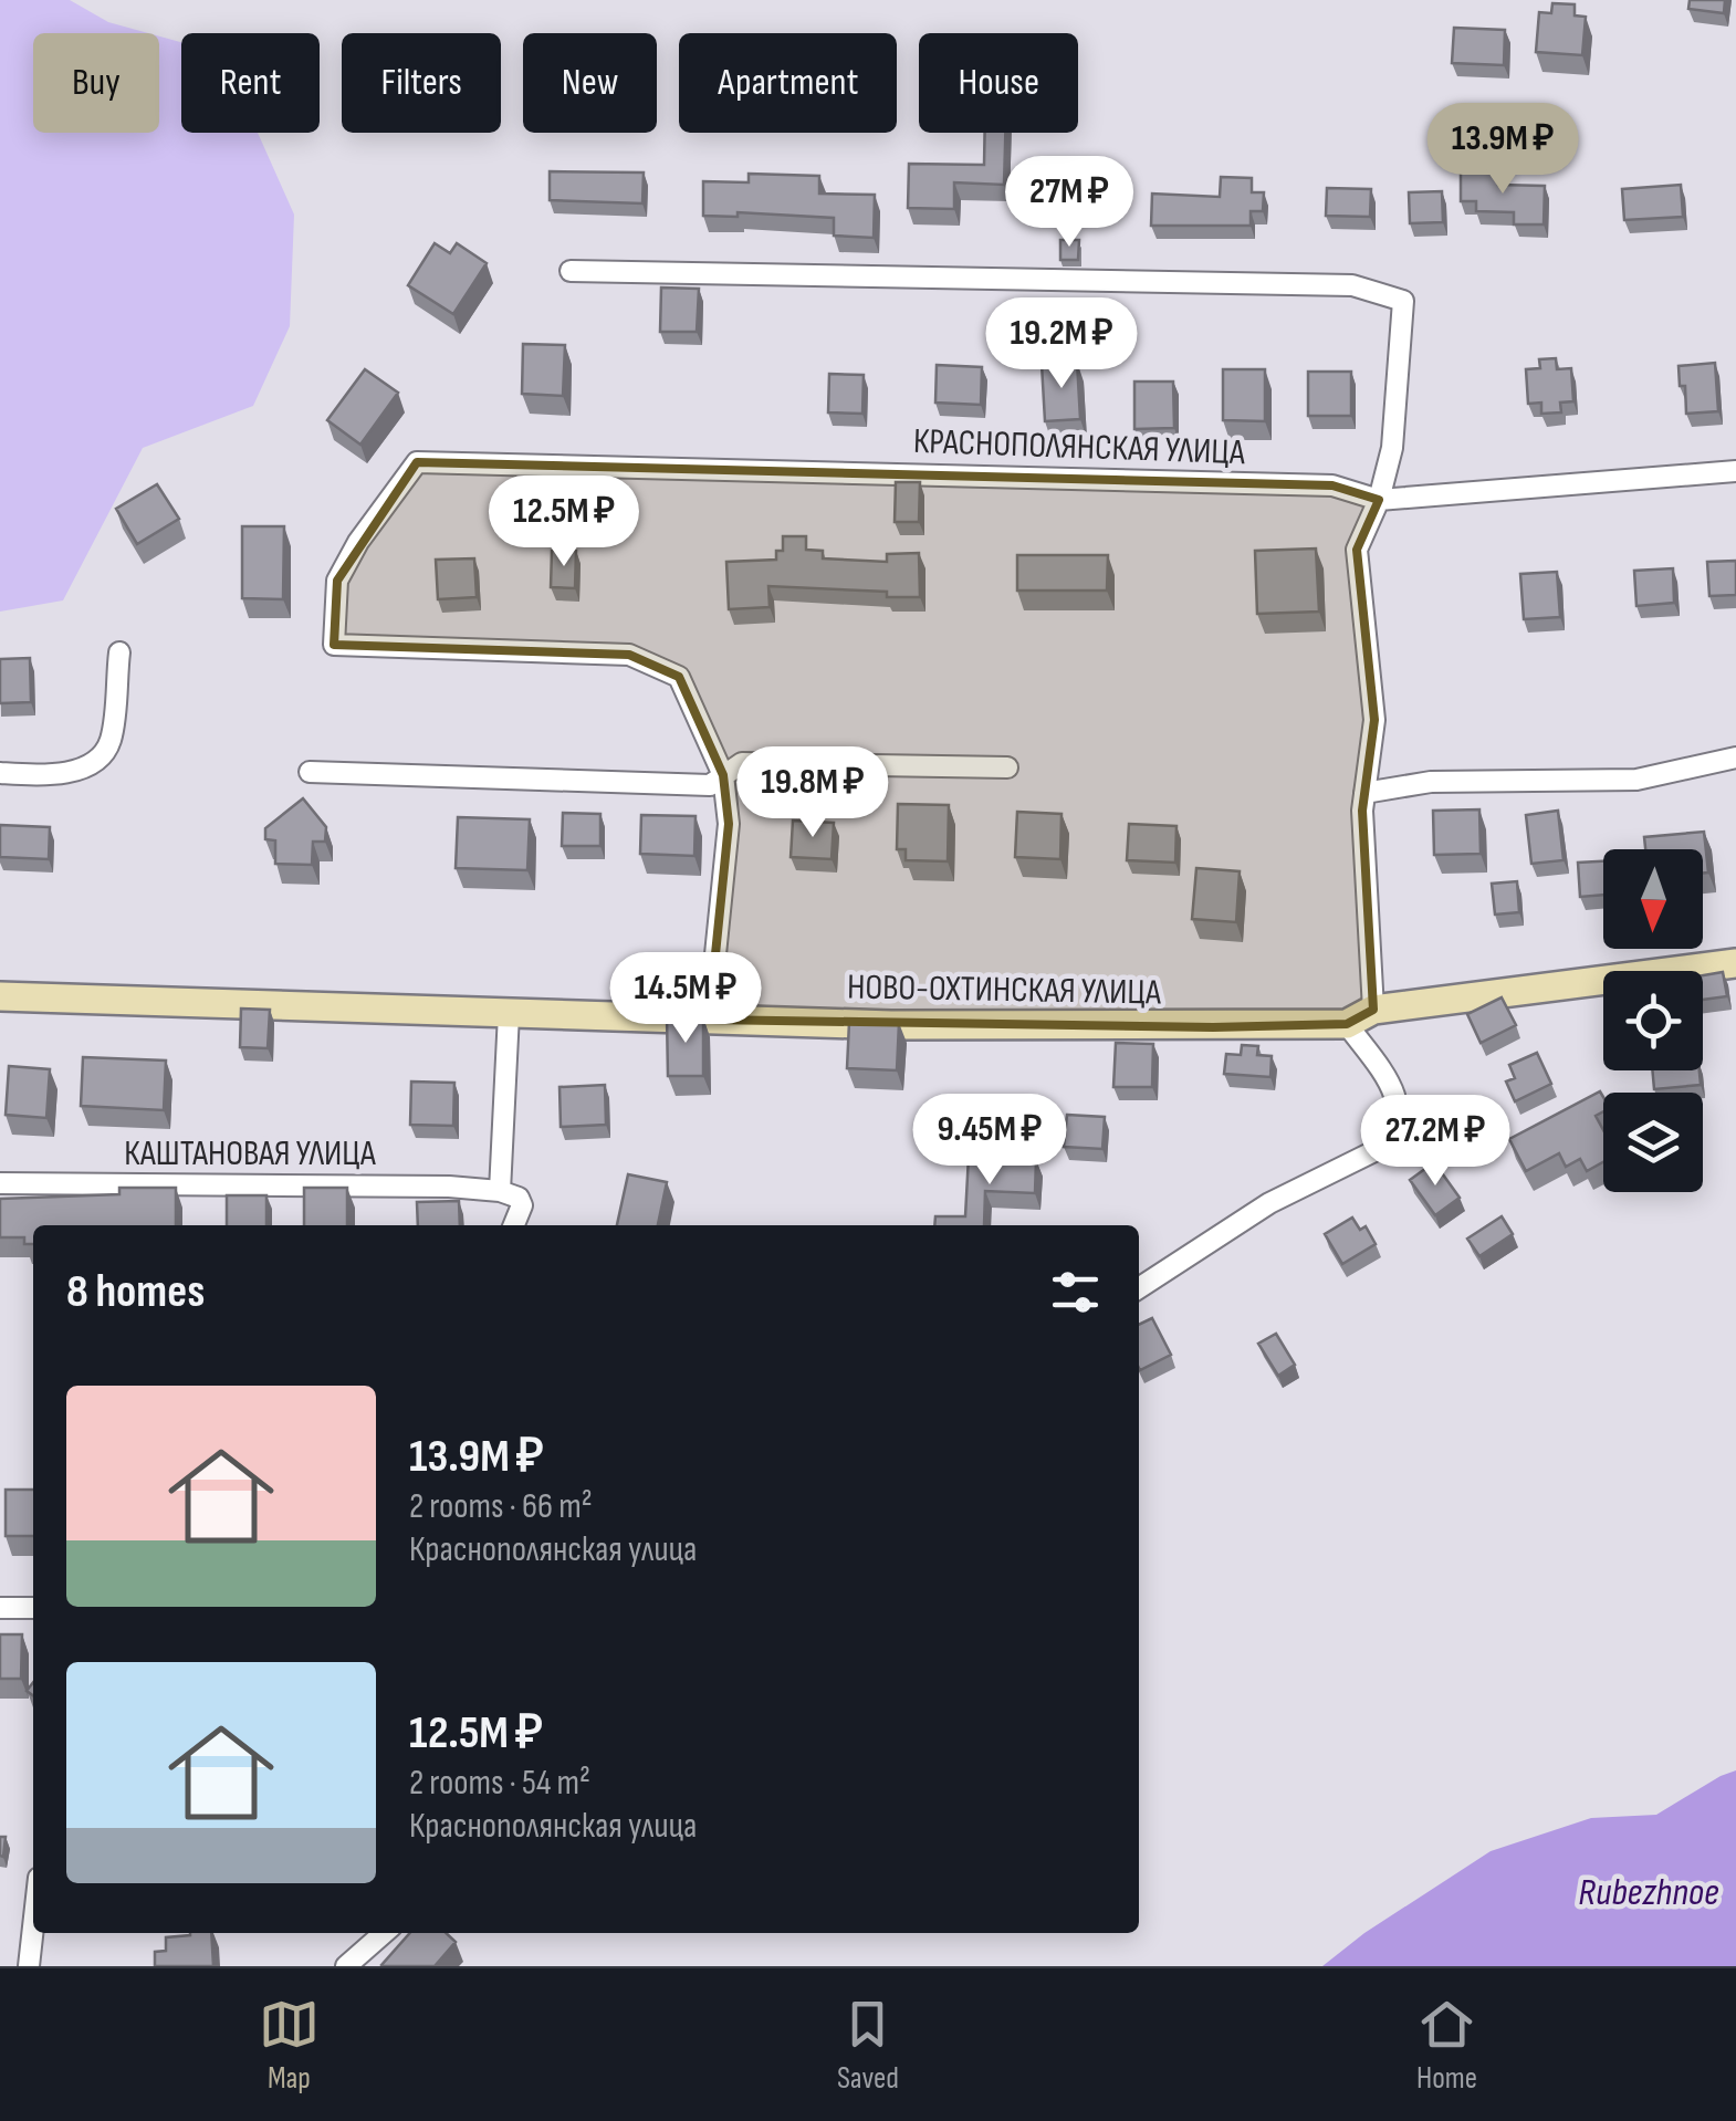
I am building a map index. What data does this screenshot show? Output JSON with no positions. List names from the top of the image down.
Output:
{
  "streets": {
    "street": ["КРАСНОПОЛЯНСКАЯ УЛИЦА", "НОВО-ОХТИНСКАЯ УЛИЦА", "КАШТАНОВАЯ УЛИЦА"]
  },
  "water": ["Rubezhnoe"],
  "north": "bottom",
  "page": {
    "chip": [
      "Buy",
      "Rent",
      "Filters",
      "New",
      "Apartment",
      "House"
    ],
    "price": [
      "13.9M ₽",
      "27M ₽",
      "19.2M ₽",
      "12.5M ₽",
      "19.8M ₽",
      "14.5M ₽",
      "9.45M ₽",
      "27.2M ₽"
    ],
    "heading": "8 homes",
    "list": [
      {
        "name": "13.9M ₽",
        "note": "2 rooms · 66 m² · Краснополянская улица"
      },
      {
        "name": "12.5M ₽",
        "note": "2 rooms · 54 m² · Краснополянская улица"
      }
    ],
    "tabs": ["Map", "Saved", "Home"]
  }
}
